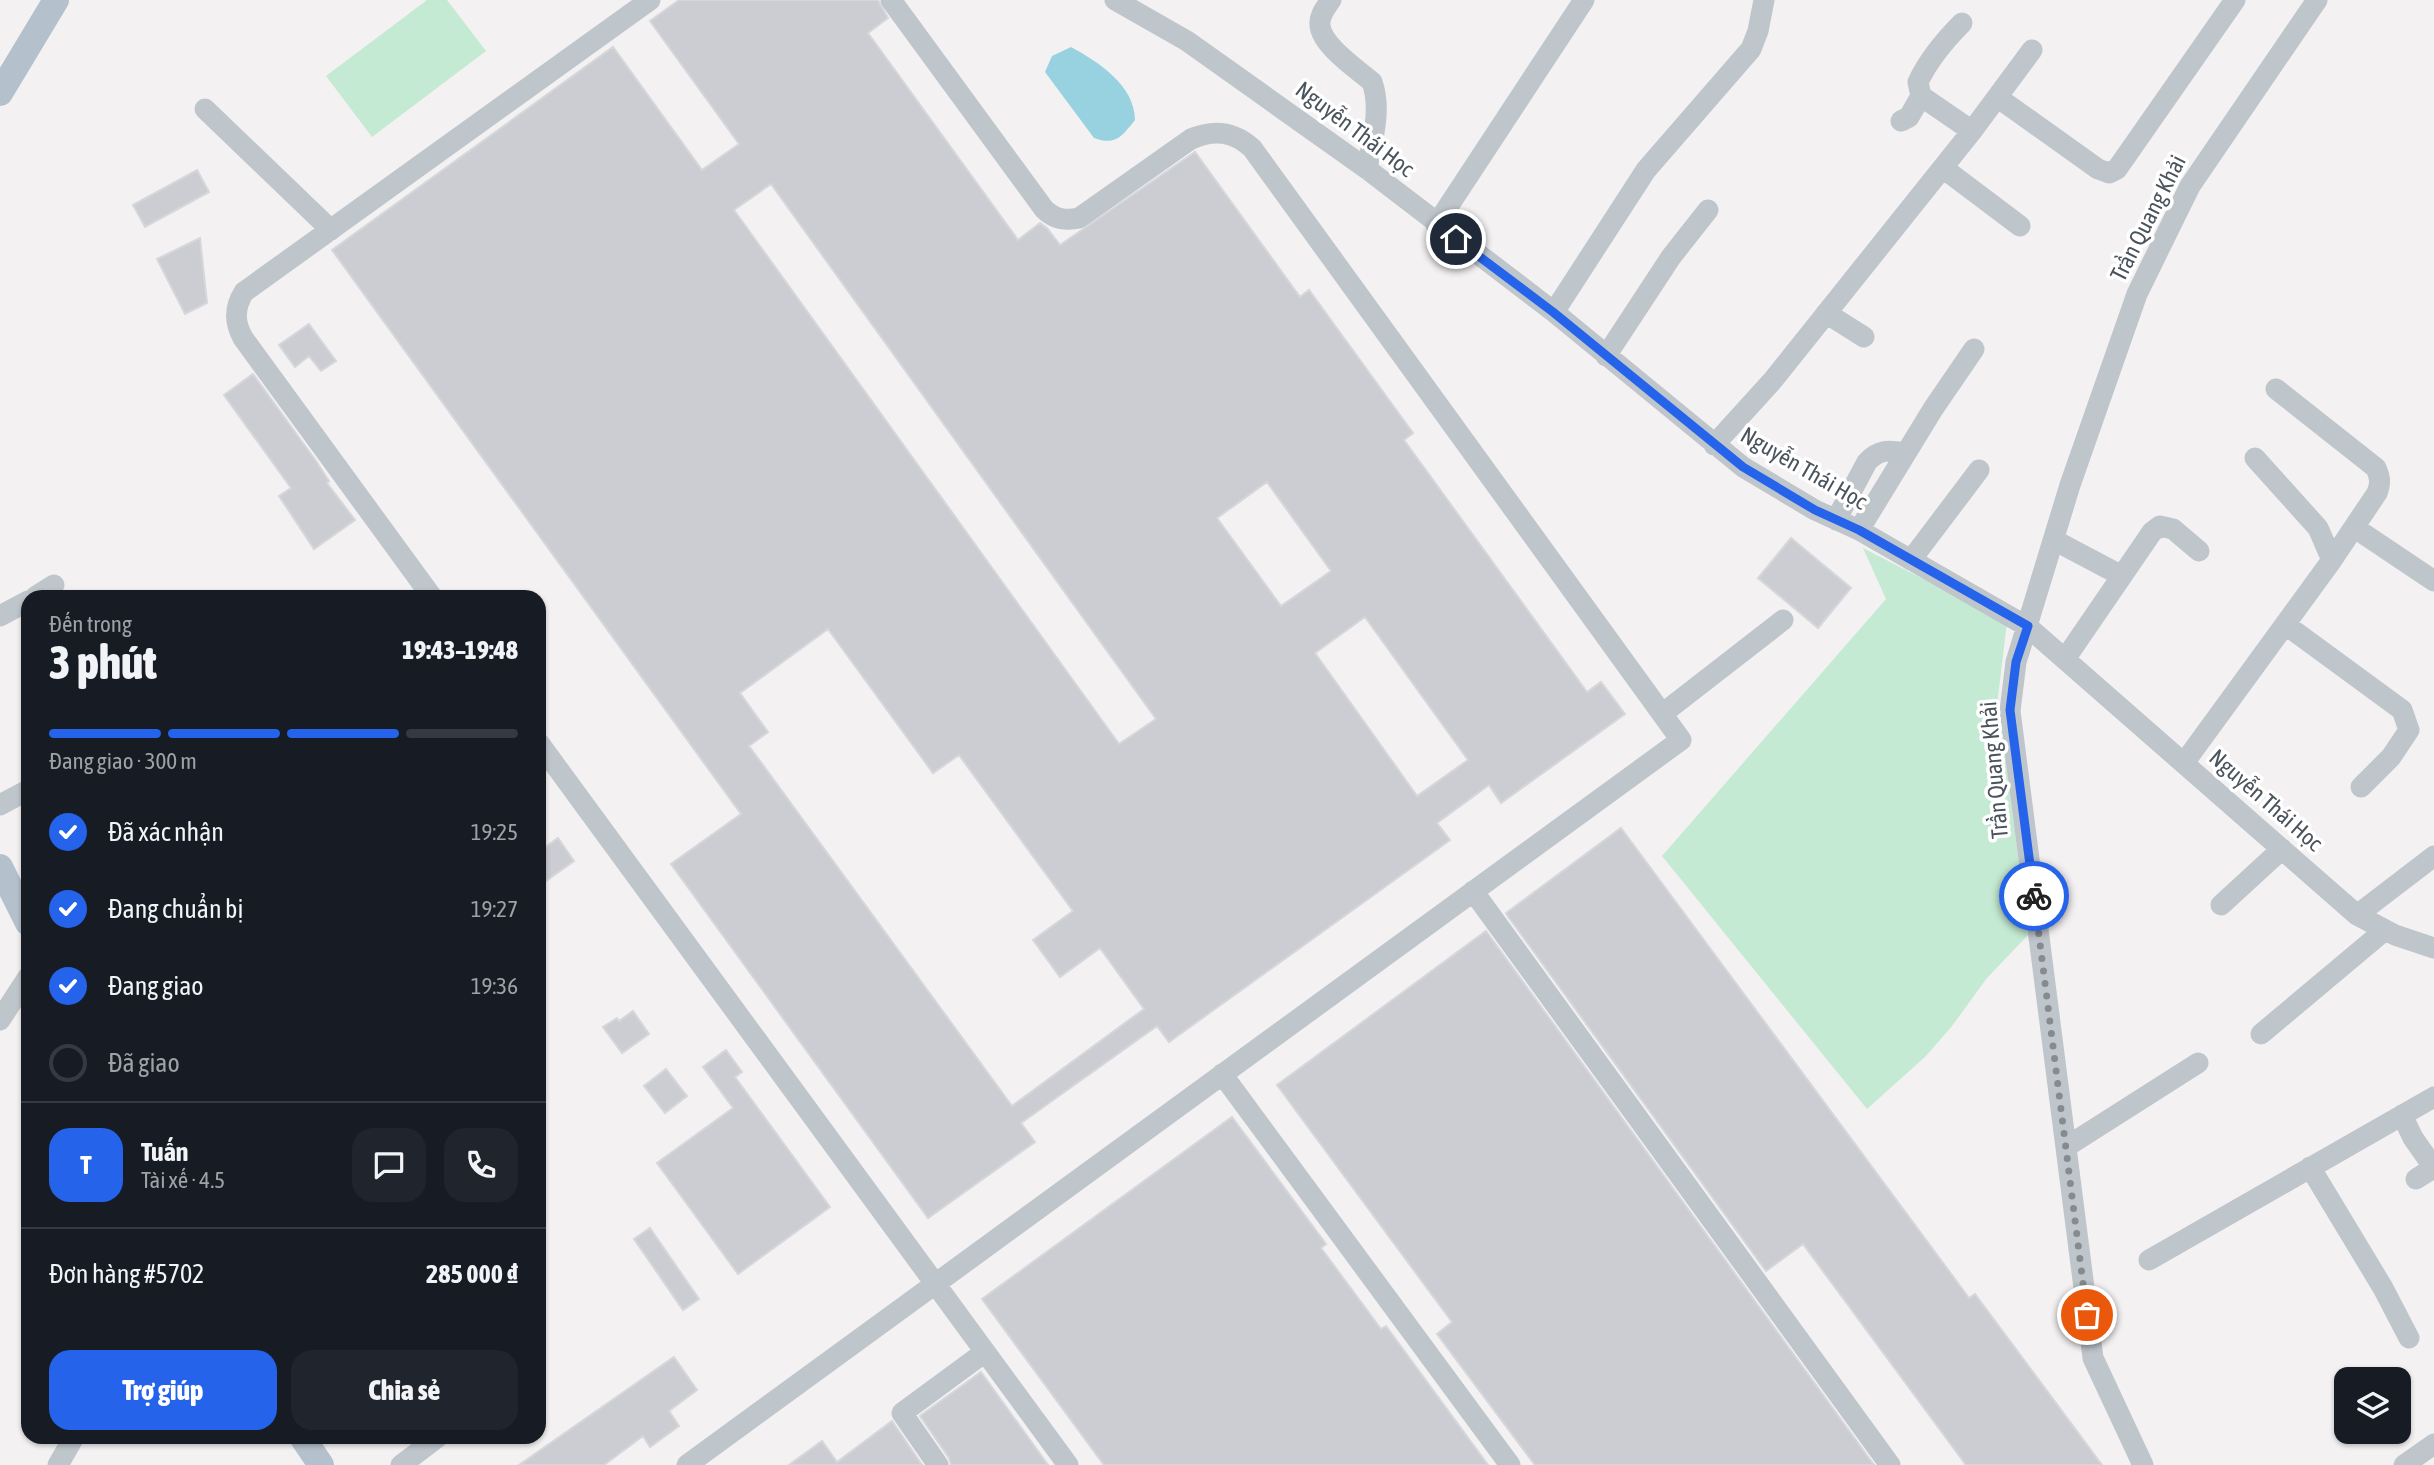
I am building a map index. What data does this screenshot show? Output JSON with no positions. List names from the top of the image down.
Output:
{
  "streets": {
    "street": ["Nguyễn Thái Học", "Trần Quang Khải"]
  },
  "crossings": [
    ["Nguyễn Thái Học", "Trần Quang Khải"]
  ],
  "page": {
    "heading": ["3 phút", "Đến trong", "19:43–19:48"],
    "panel": [
      "Tuấn",
      "Tài xế · 4.5",
      "Đơn hàng #5702",
      "285 000 ₫"
    ],
    "bar": "Đang giao · 300 m",
    "list": [
      ["Đã xác nhận", "19:25"],
      ["Đang chuẩn bị", "19:27"],
      ["Đang giao", "19:36"],
      "Đã giao"
    ],
    "round": "T",
    "buttons": ["Trợ giúp", "Chia sẻ"]
  }
}
